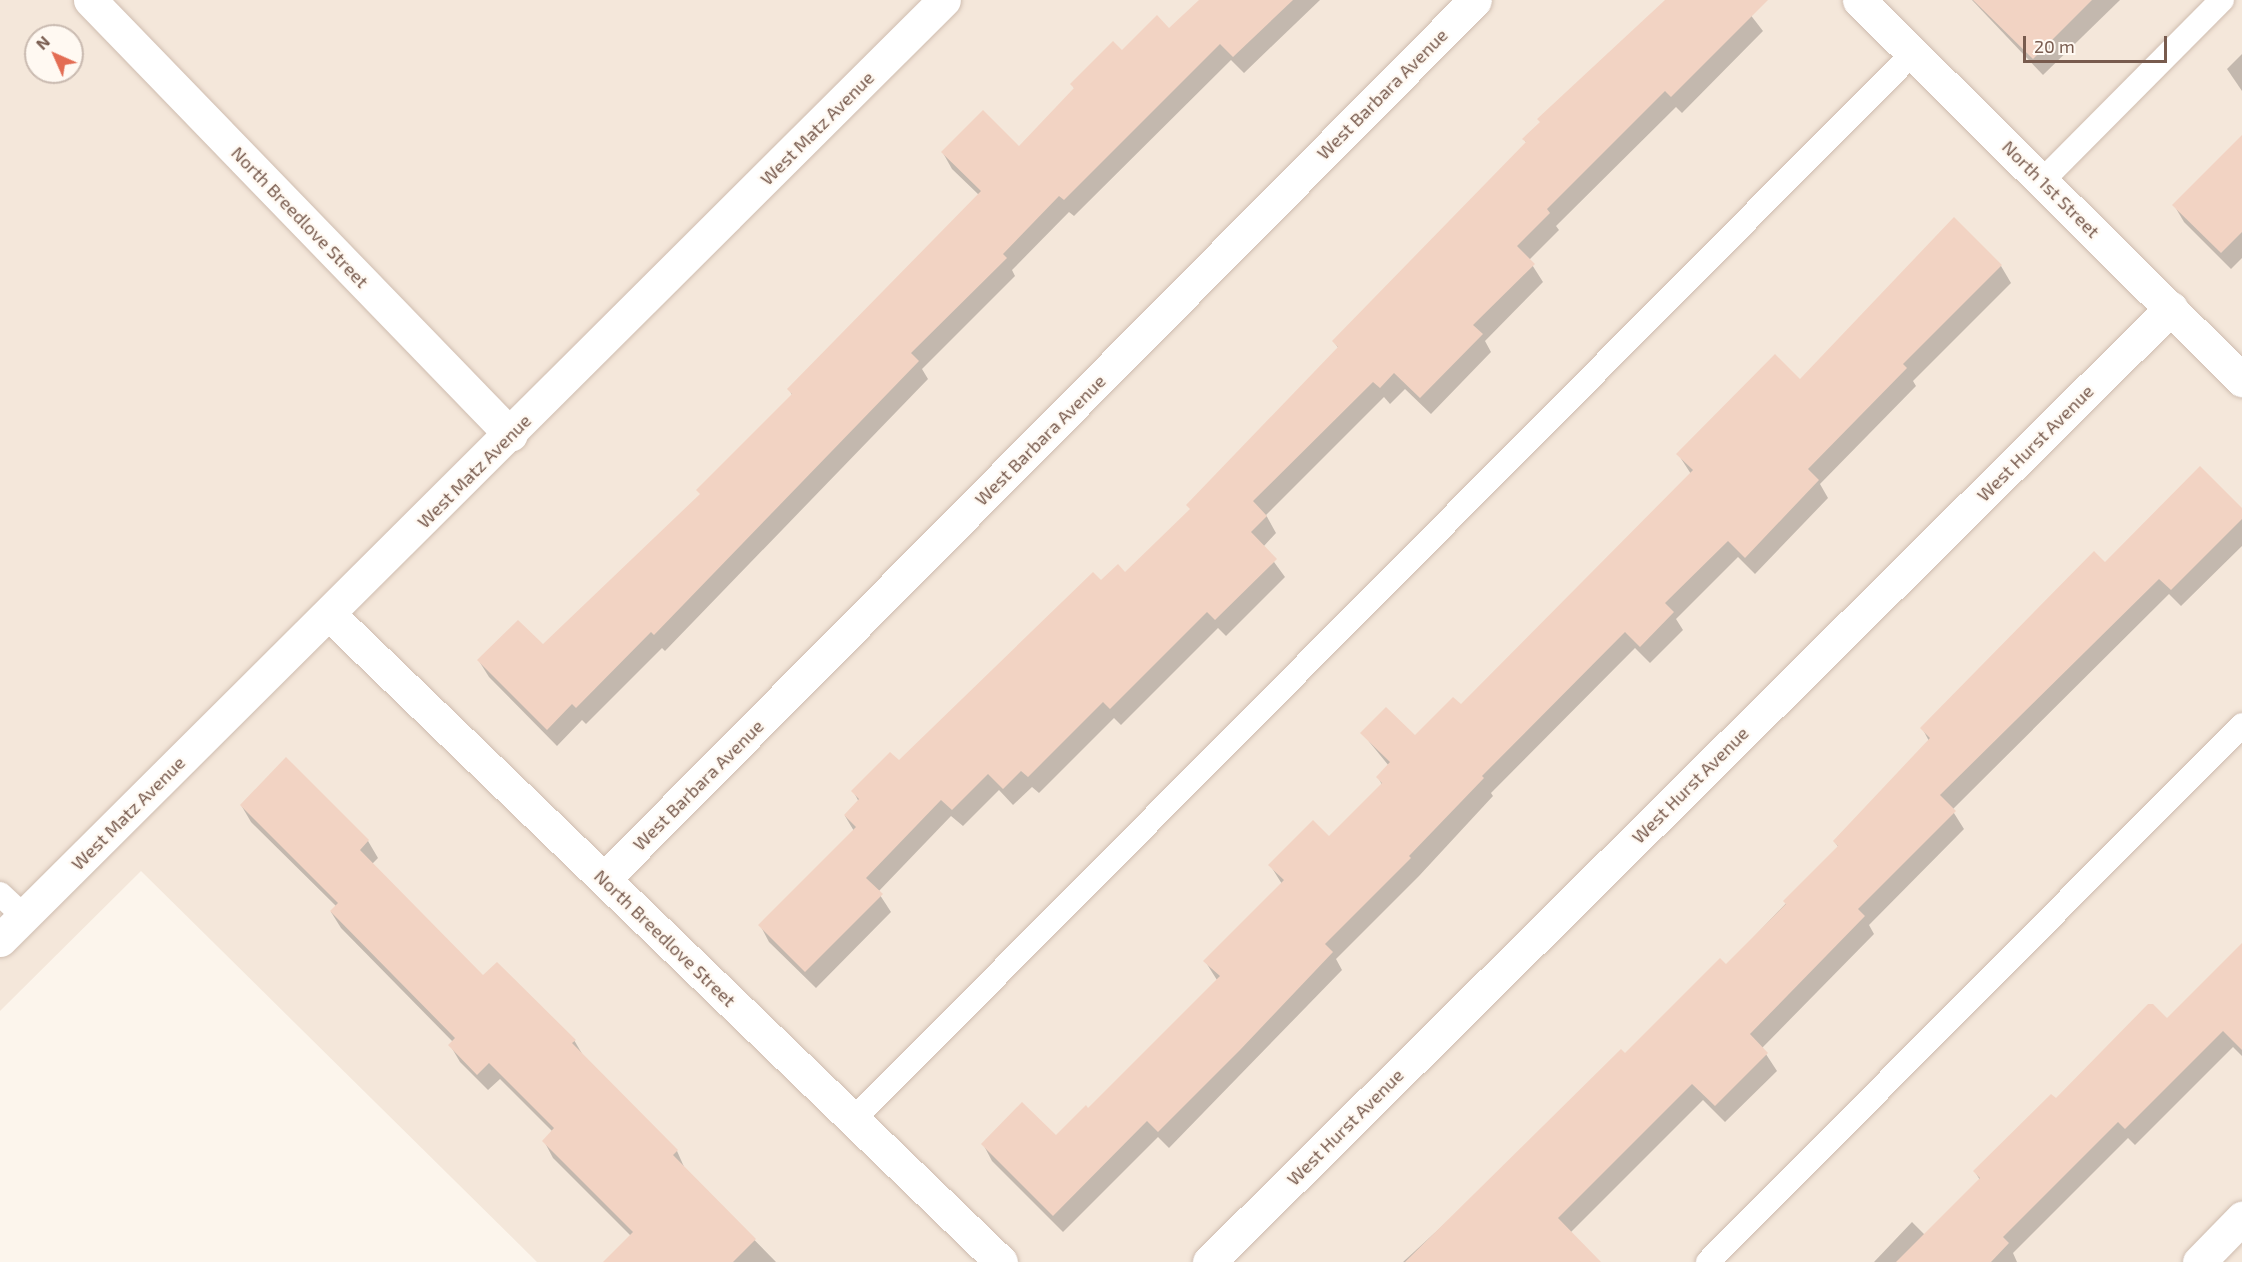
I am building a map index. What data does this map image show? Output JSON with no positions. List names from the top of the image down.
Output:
{
  "streets": {
    "street": [
      "West Barbara Avenue",
      "West Matz Avenue",
      "North 1st Street",
      "North Breedlove Street",
      "West Hurst Avenue"
    ]
  },
  "crossings": [
    ["West Barbara Avenue", "North Breedlove Street"],
    ["West Matz Avenue", "North Breedlove Street"],
    ["North 1st Street", "West Hurst Avenue"]
  ],
  "scale_bar": "20 m",
  "north": "top left"
}
